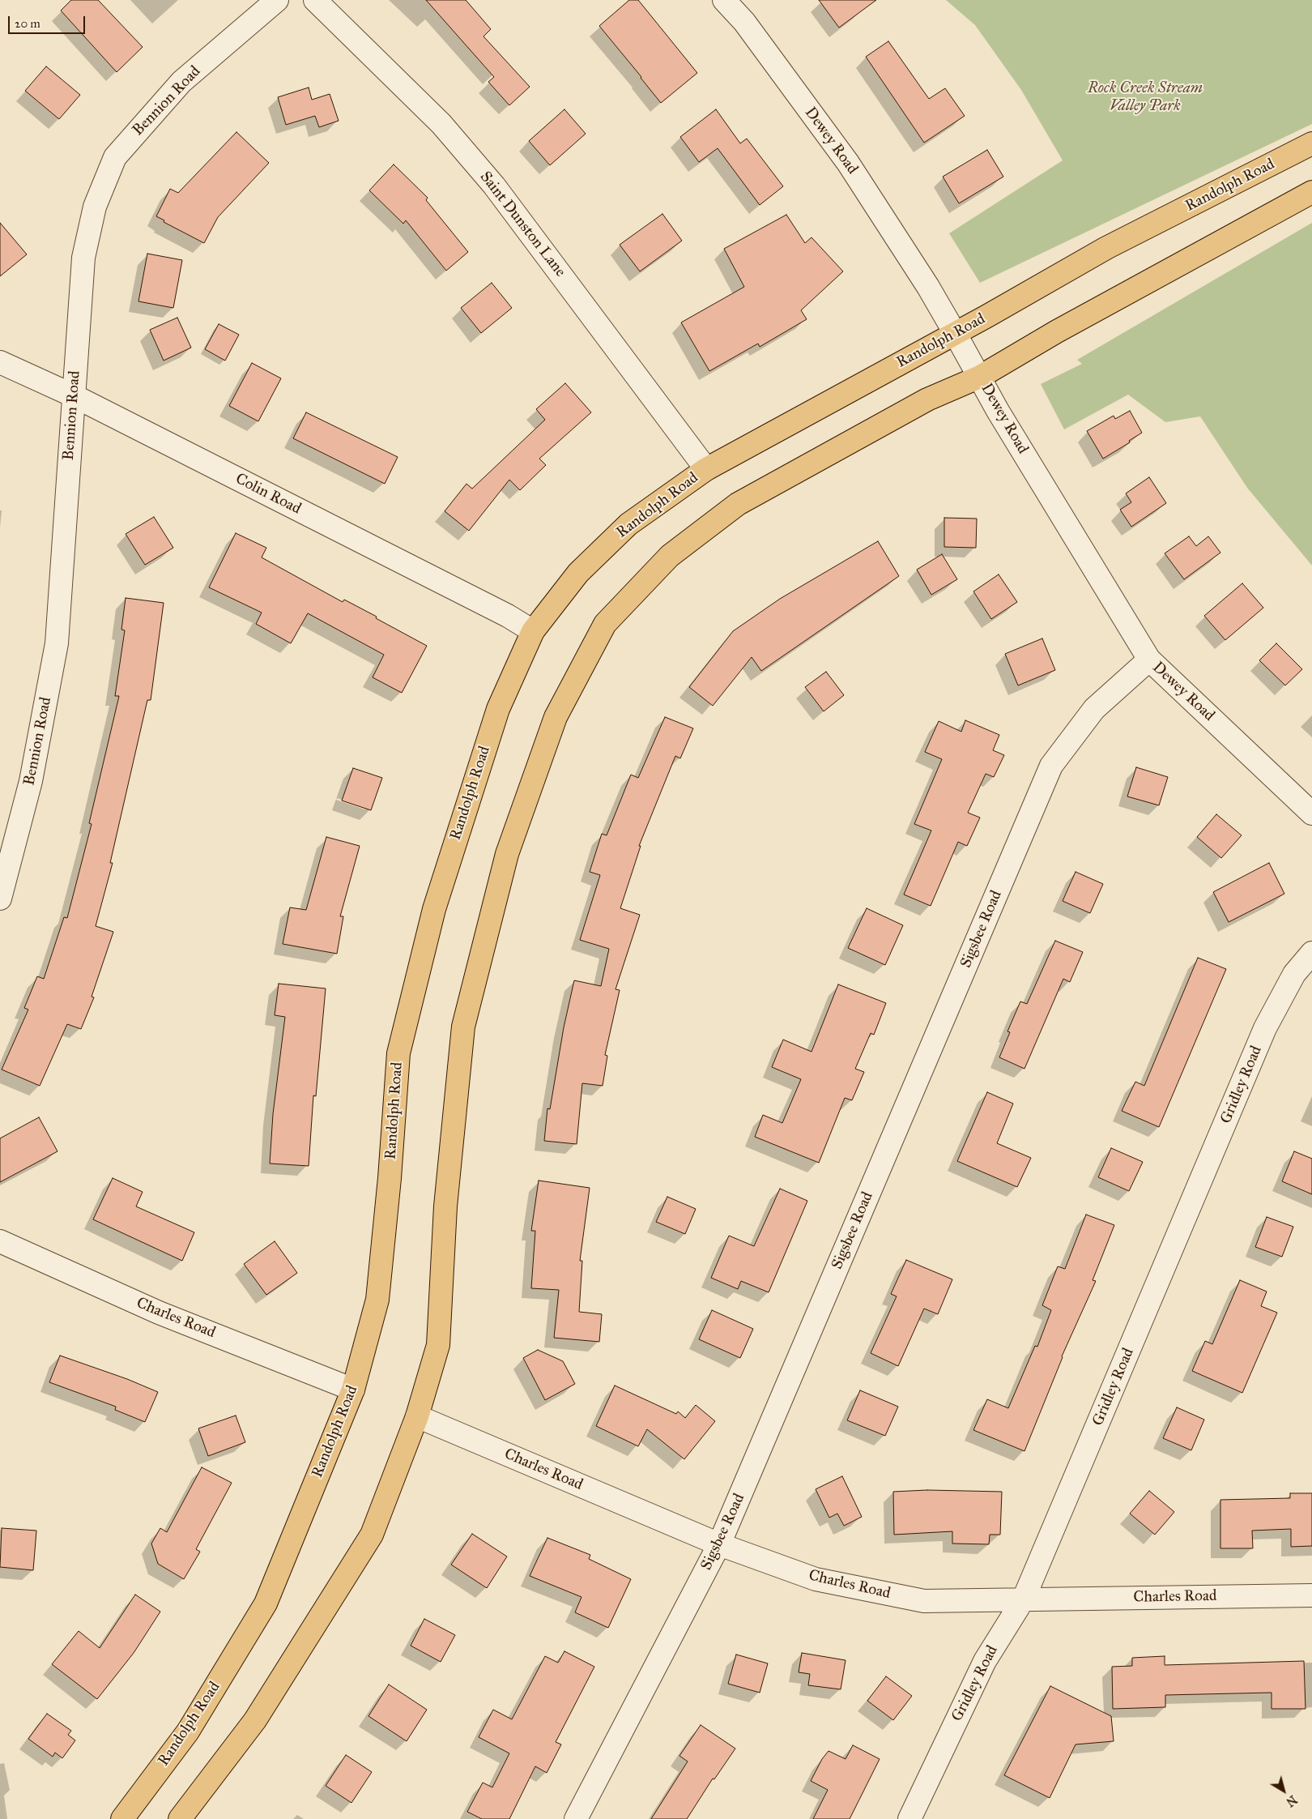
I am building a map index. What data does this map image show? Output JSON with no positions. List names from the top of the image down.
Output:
{
  "streets": {
    "main road": ["Randolph Road"],
    "street": [
      "Bennion Road",
      "Dewey Road",
      "Saint Dunston Lane",
      "Colin Road",
      "Sigsbee Road",
      "Gridley Road",
      "Charles Road"
    ]
  },
  "crossings": [
    ["Bennion Road", "Colin Road"],
    ["Dewey Road", "Randolph Road"],
    ["Dewey Road", "Sigsbee Road"],
    ["Randolph Road", "Saint Dunston Lane"],
    ["Randolph Road", "Colin Road"],
    ["Randolph Road", "Charles Road"],
    ["Sigsbee Road", "Charles Road"],
    ["Gridley Road", "Charles Road"]
  ],
  "parks": ["Rock Creek Stream Valley Park"],
  "scale_bar": "20 m",
  "north": "bottom right"
}
